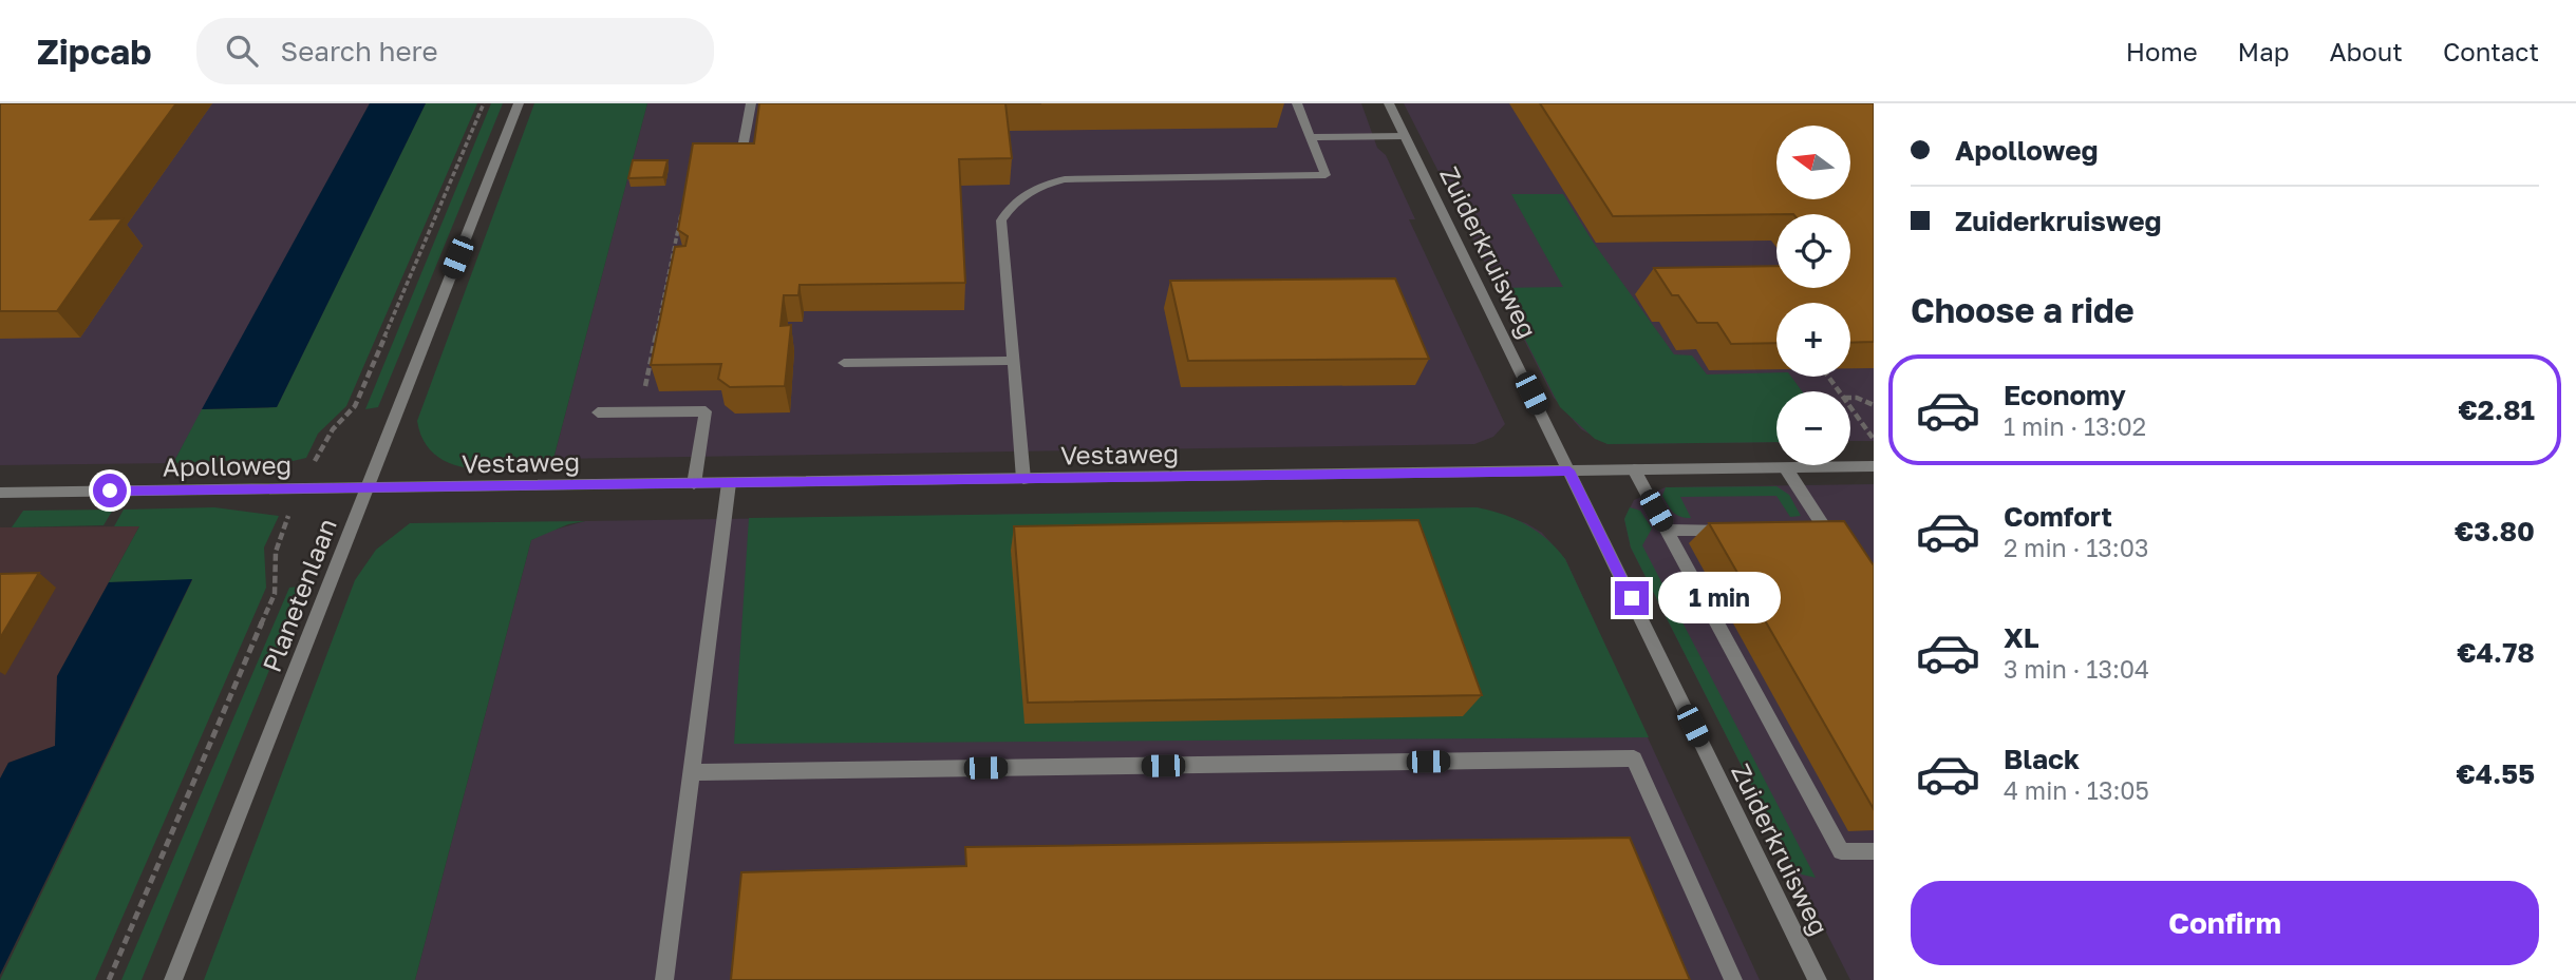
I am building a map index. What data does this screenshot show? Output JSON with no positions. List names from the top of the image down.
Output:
{
  "streets": {
    "street": [
      "Zuiderkruisweg",
      "Vestaweg",
      "Apolloweg",
      "Planetenlaan"
    ]
  },
  "crossings": [
    ["Zuiderkruisweg", "Vestaweg"],
    ["Vestaweg", "Apolloweg"],
    ["Vestaweg", "Planetenlaan"],
    ["Apolloweg", "Planetenlaan"]
  ],
  "north": "left",
  "page": {
    "header": "Zipcab",
    "search": "Search here",
    "nav": [
      "Home",
      "Map",
      "About",
      "Contact"
    ],
    "banner": ["Apolloweg", "Zuiderkruisweg"],
    "map_buttons": ["+", "−"],
    "heading": "Choose a ride",
    "list": [
      {
        "name": "Economy",
        "note": "1 min · 13:02",
        "value": "€2.81"
      },
      {
        "name": "Comfort",
        "note": "2 min · 13:03",
        "value": "€3.80"
      },
      {
        "name": "XL",
        "note": "3 min · 13:04",
        "value": "€4.78"
      },
      {
        "name": "Black",
        "note": "4 min · 13:05",
        "value": "€4.55"
      }
    ],
    "bubble": "1 min",
    "buttons": "Confirm"
  }
}
